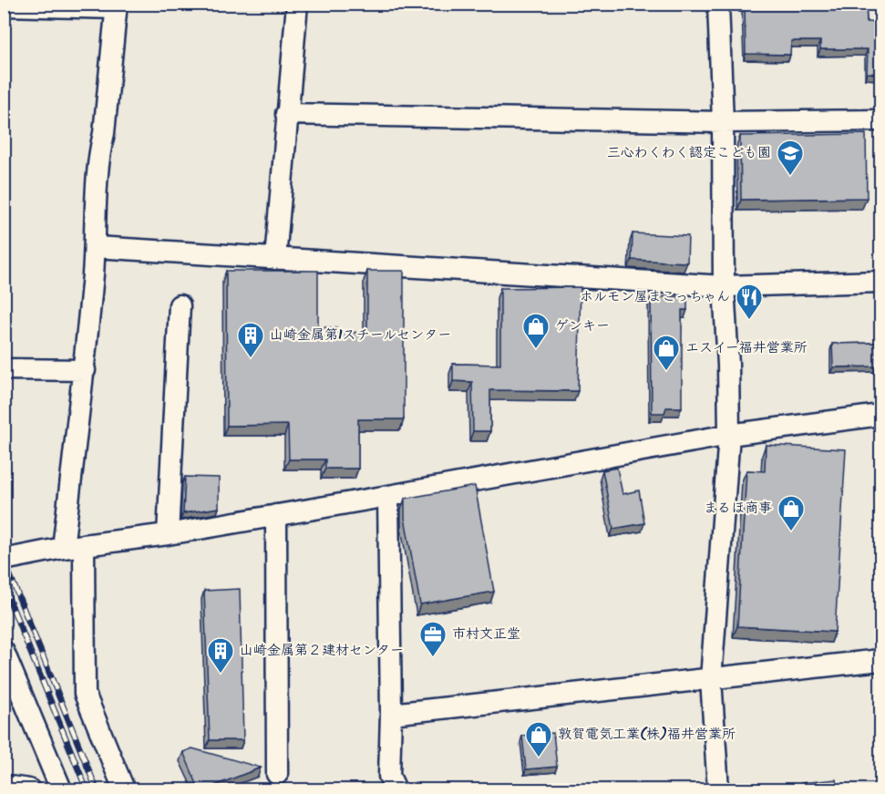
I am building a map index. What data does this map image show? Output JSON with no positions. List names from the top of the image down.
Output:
{
  "places": {
    "school or university": ["三心わくわく認定こども園"],
    "restaurant": ["ホルモン屋まこっちゃん"],
    "shop": [
      "ゲンキー",
      "エスイー福井営業所",
      "まるほ商事",
      "敦賀電気工業(株)福井営業所"
    ],
    "building": ["山崎金属第1スチールセンター", "山崎金属第２建材センター"],
    "office": ["市村文正堂"]
  }
}
